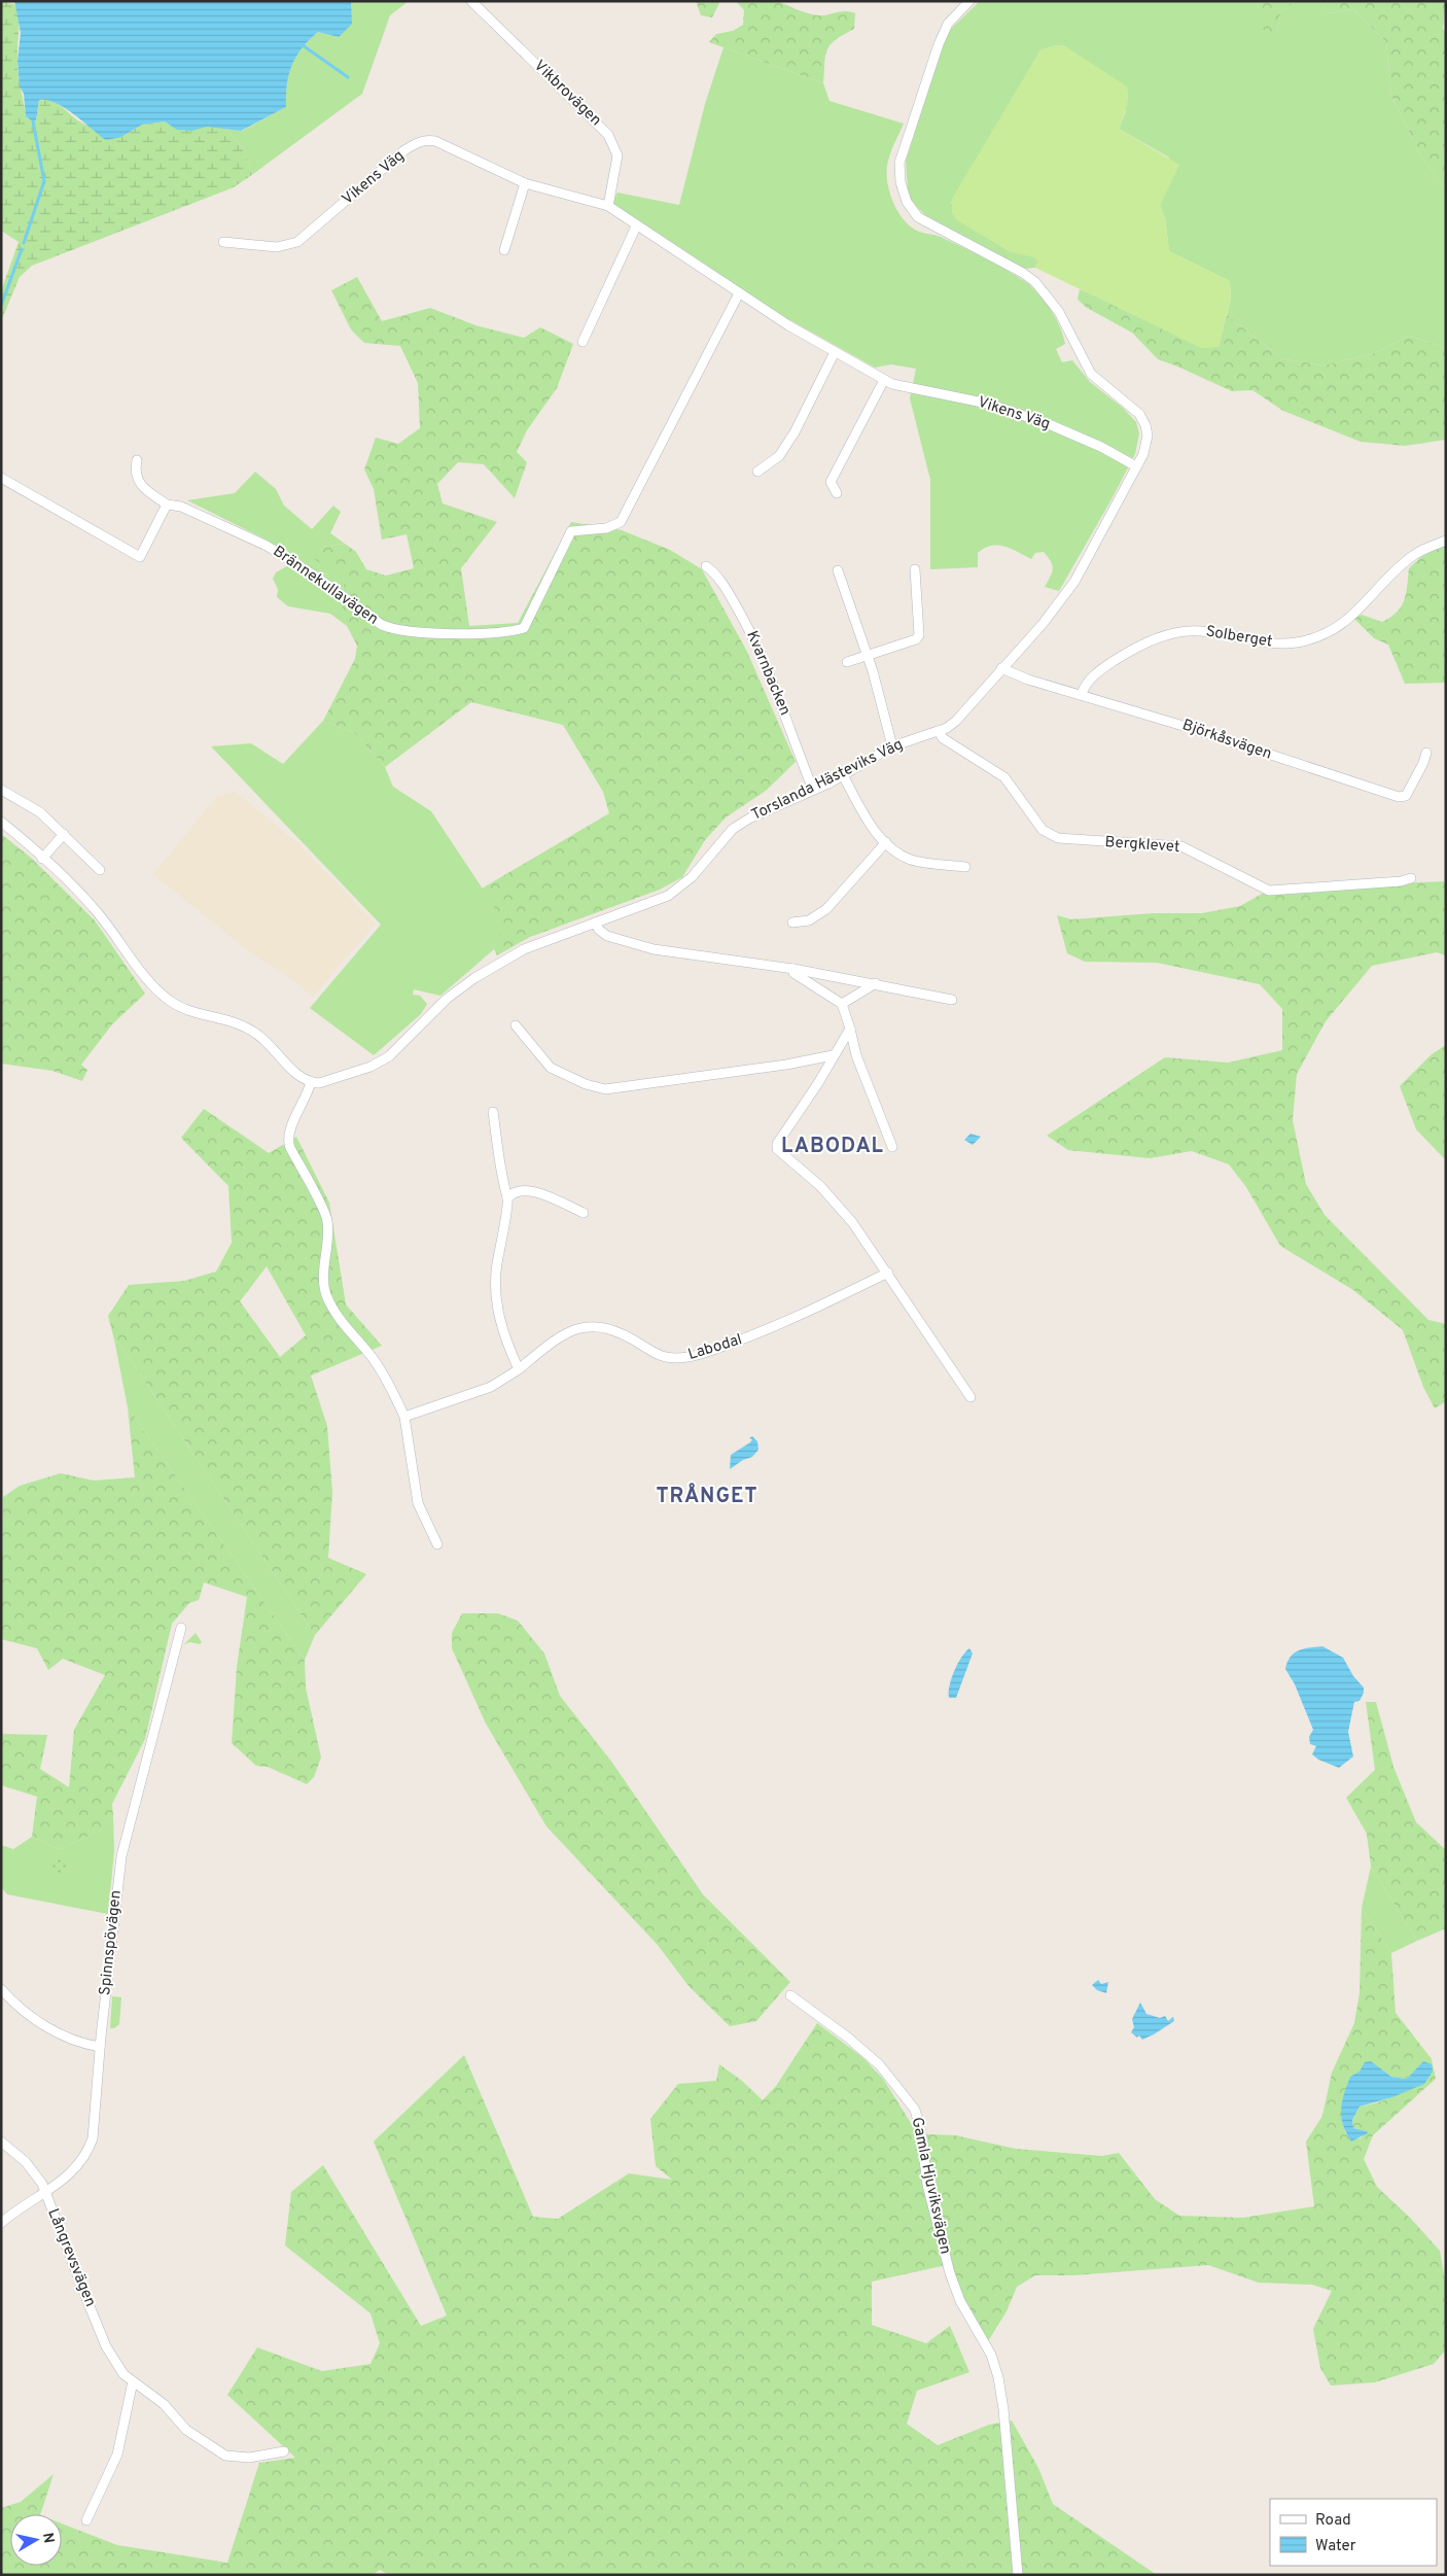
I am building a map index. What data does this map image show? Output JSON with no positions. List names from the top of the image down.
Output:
{
  "streets": {
    "street": [
      "Vikbrovägen",
      "Vikens Väg",
      "Brännekullavägen",
      "Solberget",
      "Kvarnbacken",
      "Björkåsvägen",
      "Torslanda Hästeviks Väg",
      "Bergklevet",
      "Labodal",
      "Spinnspövägen",
      "Gamla Hjuviksvägen",
      "Långrevsvägen"
    ]
  },
  "crossings": [
    ["Vikbrovägen", "Vikens Väg"],
    ["Vikens Väg", "Brännekullavägen"],
    ["Vikens Väg", "Torslanda Hästeviks Väg"],
    ["Solberget", "Björkåsvägen"],
    ["Kvarnbacken", "Torslanda Hästeviks Väg"],
    ["Björkåsvägen", "Torslanda Hästeviks Väg"],
    ["Torslanda Hästeviks Väg", "Bergklevet"],
    ["Spinnspövägen", "Långrevsvägen"]
  ],
  "districts": ["LABODAL", "TRÅNGET"],
  "legend": ["Road", "Water"],
  "north": "right"
}
